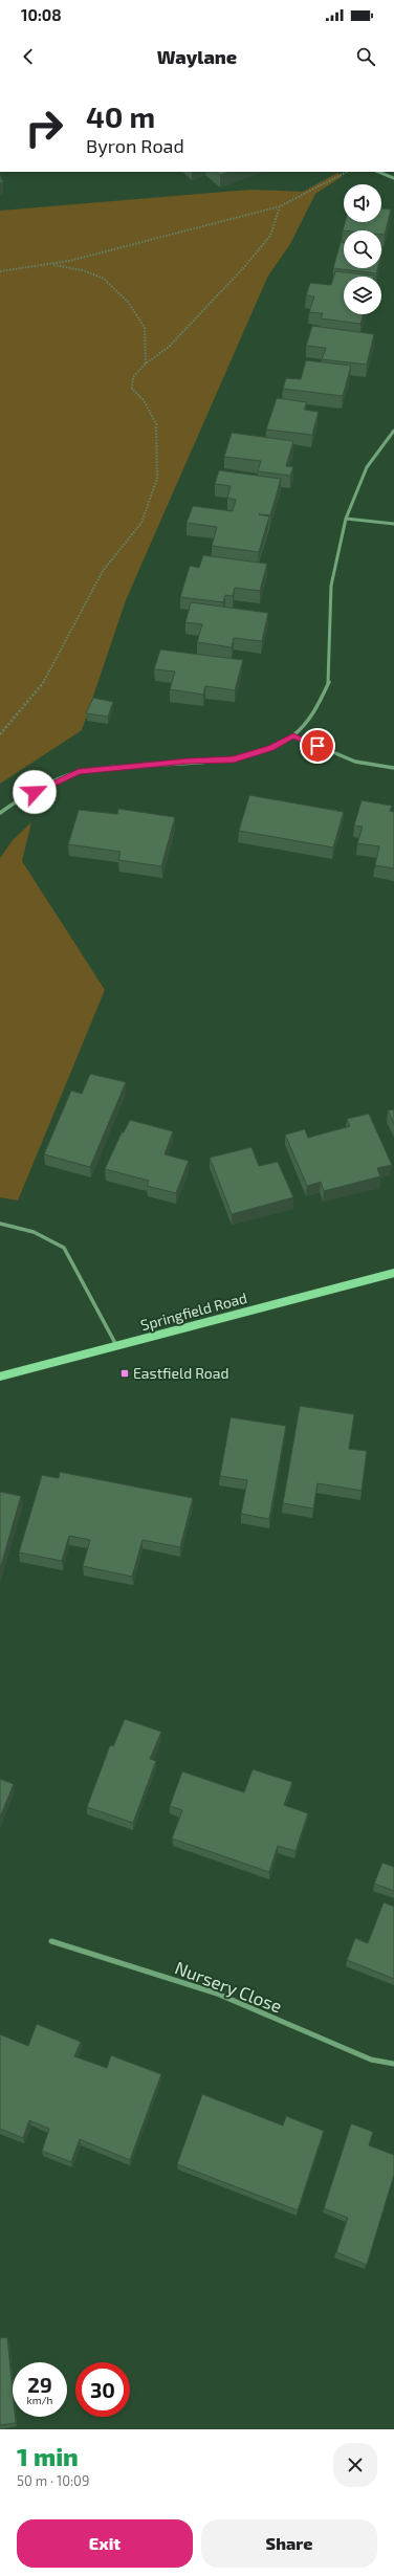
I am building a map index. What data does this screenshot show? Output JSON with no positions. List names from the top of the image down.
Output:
{
  "streets": {
    "street": ["Springfield Road", "Nursery Close"]
  },
  "places": {
    "transit": ["Eastfield Road"]
  },
  "page": {
    "status": "10:08",
    "header": "Waylane",
    "turn": ["40 m", "Byron Road"],
    "speed": "29 km/h",
    "limit": "30",
    "heading": ["1 min", "50 m · 10:09"],
    "buttons": ["Exit", "Share"]
  }
}
